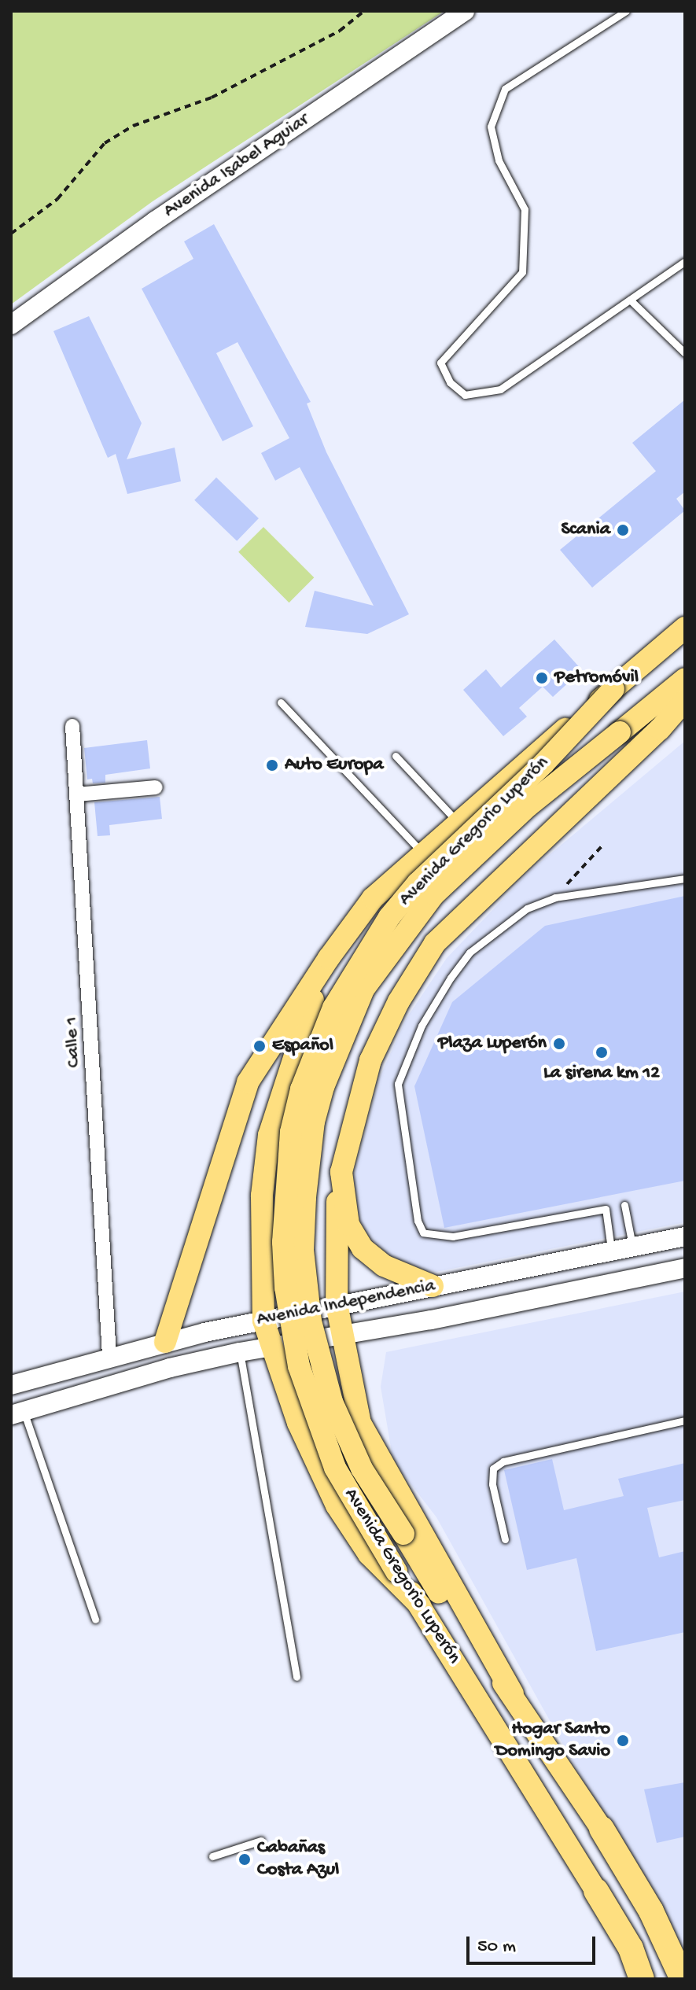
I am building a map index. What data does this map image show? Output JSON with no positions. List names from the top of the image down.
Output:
{
  "streets": {
    "main road": ["Avenida Isabel Aguiar", "Avenida Gregorio Luperón", "Avenida Independencia"],
    "street": ["Calle 1"]
  },
  "crossings": [
    ["Calle 1", "Avenida Independencia"]
  ],
  "places": [
    "Scania",
    "Petromóvil",
    "Auto Europa",
    "Plaza Luperón",
    "Español",
    "La sirena km 12",
    "Hogar Santo Domingo Savio",
    "Cabañas Costa Azul"
  ],
  "scale_bar": "50 m"
}
